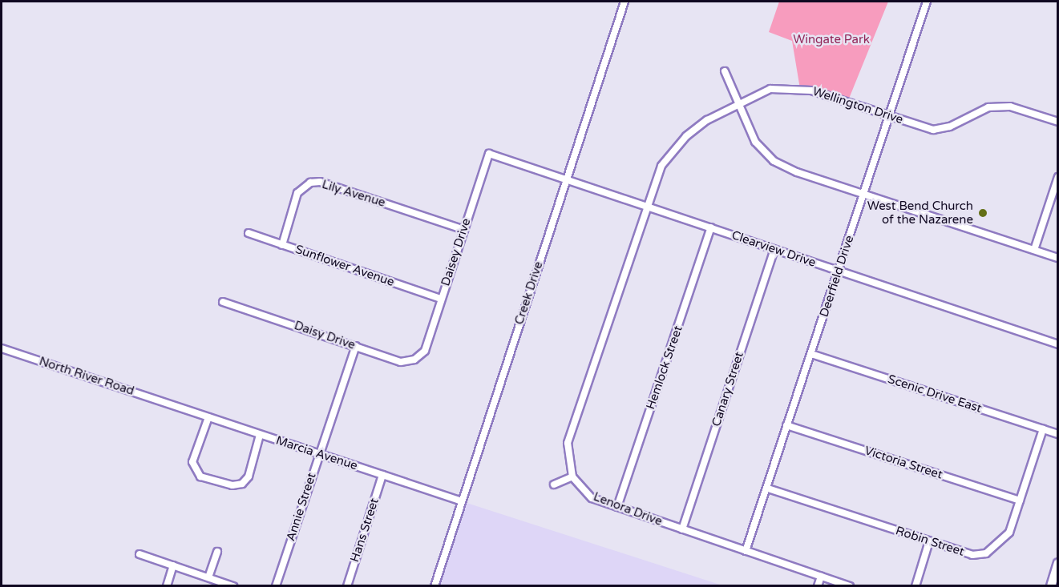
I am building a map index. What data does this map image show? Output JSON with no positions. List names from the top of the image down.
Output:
{
  "streets": {
    "street": [
      "Wellington Drive",
      "Lily Avenue",
      "Clearview Drive",
      "Daisey Drive",
      "Sunflower Avenue",
      "Deerfield Drive",
      "Creek Drive",
      "Daisy Drive",
      "Hemlock Street",
      "North River Road",
      "Canary Street",
      "Scenic Drive East",
      "Marcia Avenue",
      "Victoria Street",
      "Annie Street",
      "Lenora Drive",
      "Hans Street",
      "Robin Street"
    ]
  },
  "crossings": [
    ["Wellington Drive", "Clearview Drive"],
    ["Wellington Drive", "Deerfield Drive"],
    ["Lily Avenue", "Daisey Drive"],
    ["Lily Avenue", "Sunflower Avenue"],
    ["Clearview Drive", "Daisey Drive"],
    ["Clearview Drive", "Deerfield Drive"],
    ["Clearview Drive", "Creek Drive"],
    ["Clearview Drive", "Hemlock Street"],
    ["Clearview Drive", "Canary Street"],
    ["Daisey Drive", "Sunflower Avenue"],
    ["Daisey Drive", "Daisy Drive"],
    ["Deerfield Drive", "Scenic Drive East"],
    ["Deerfield Drive", "Victoria Street"],
    ["Deerfield Drive", "Lenora Drive"],
    ["Deerfield Drive", "Robin Street"],
    ["Creek Drive", "Marcia Avenue"],
    ["Daisy Drive", "Annie Street"],
    ["Hemlock Street", "Lenora Drive"],
    ["North River Road", "Marcia Avenue"],
    ["Canary Street", "Lenora Drive"],
    ["Scenic Drive East", "Robin Street"],
    ["Marcia Avenue", "Annie Street"],
    ["Marcia Avenue", "Hans Street"],
    ["Victoria Street", "Robin Street"]
  ],
  "parks": ["Wingate Park"],
  "places": ["West Bend Church of the Nazarene"]
}
